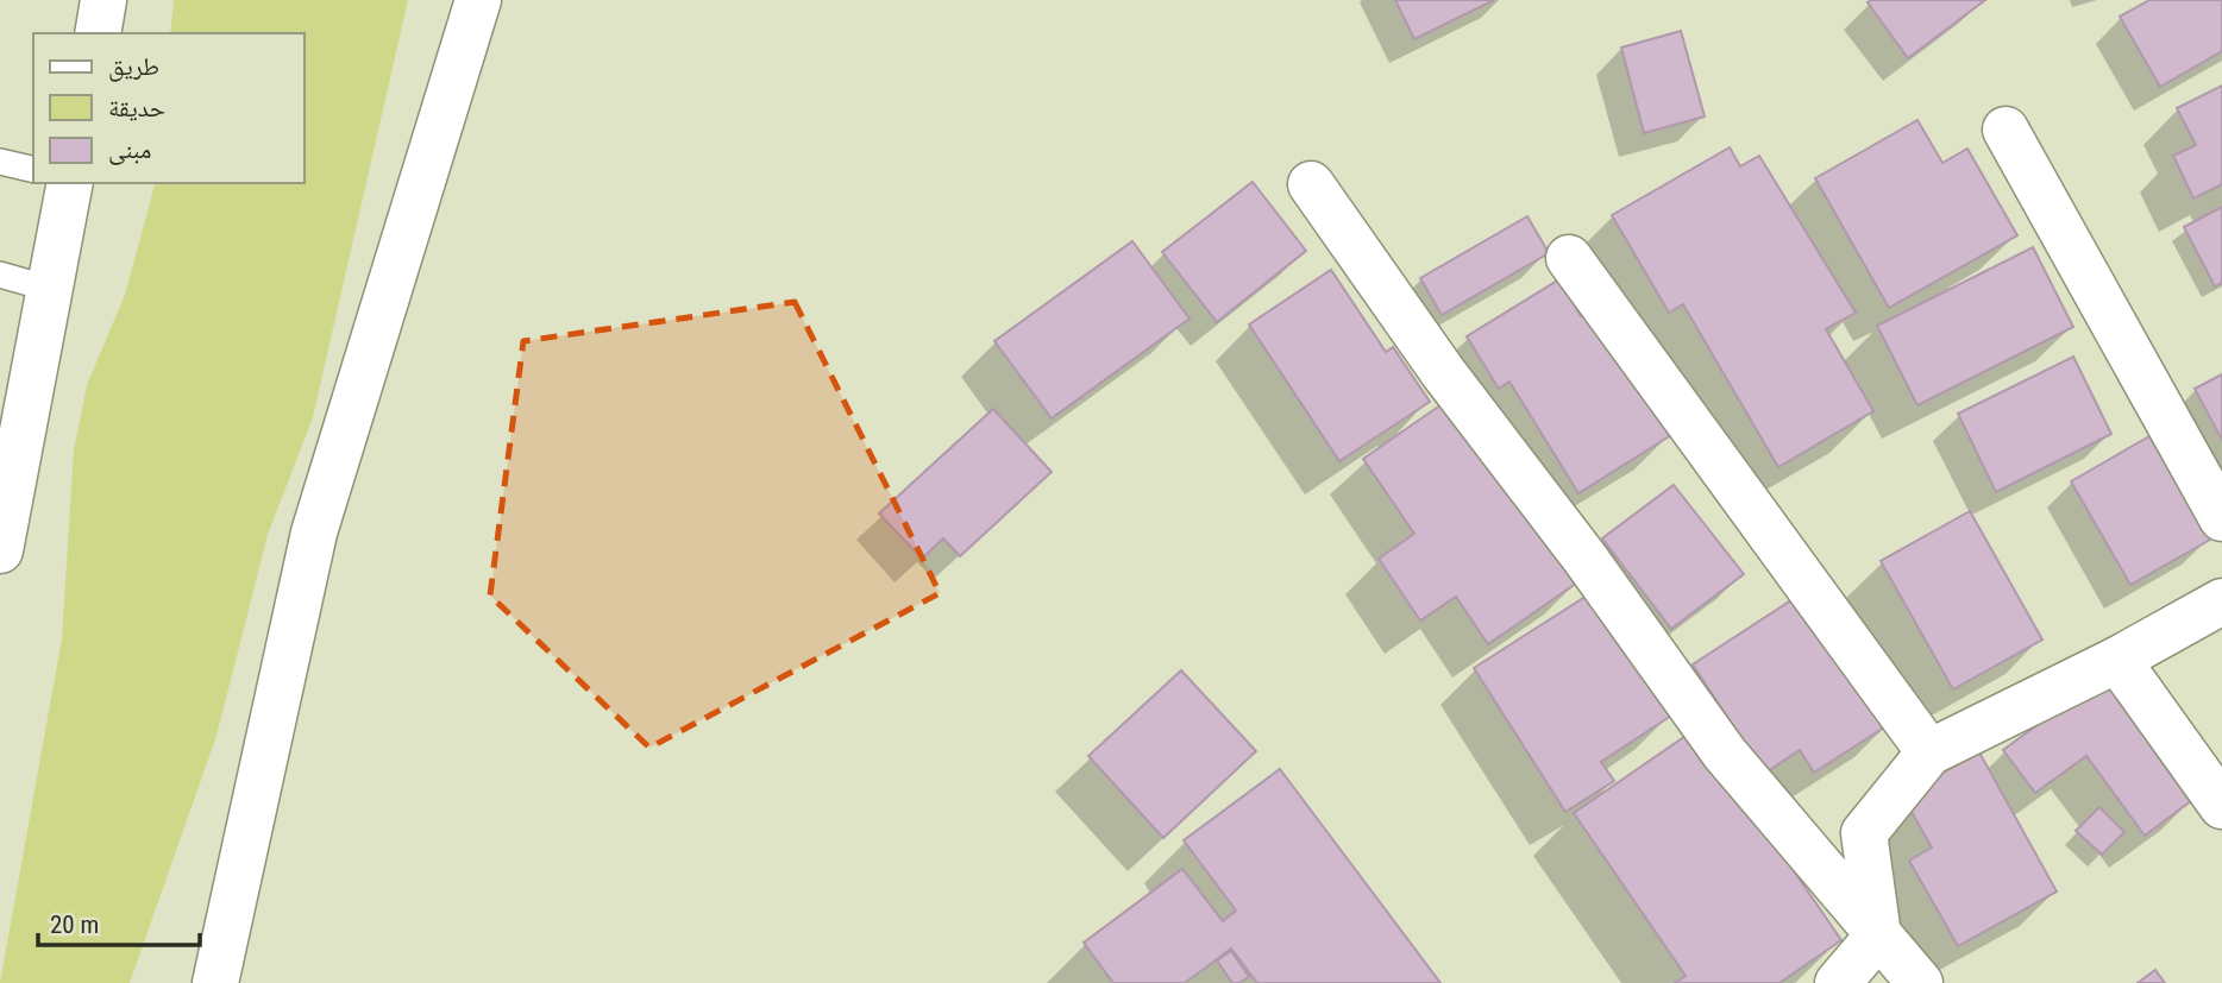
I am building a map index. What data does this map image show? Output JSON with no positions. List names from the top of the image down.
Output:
{
  "legend": ["طريق", "حديقة", "مبنى"],
  "scale_bar": "20 m"
}
